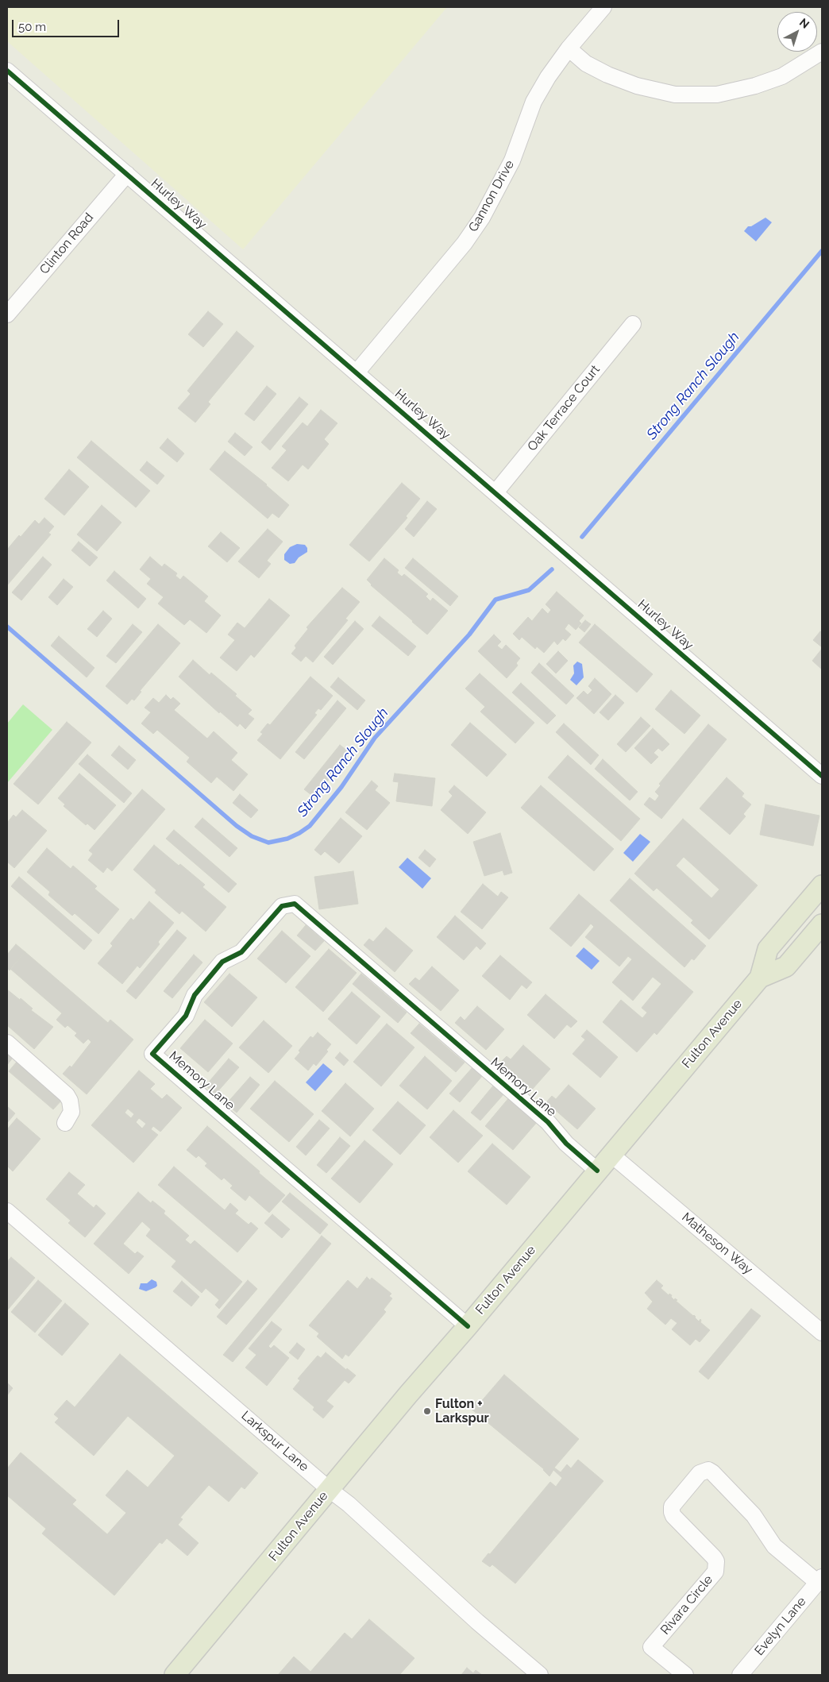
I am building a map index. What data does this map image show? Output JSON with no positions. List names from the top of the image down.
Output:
{
  "streets": {
    "main road": ["Fulton Avenue"],
    "street": [
      "Gannon Drive",
      "Hurley Way",
      "Clinton Road",
      "Oak Terrace Court",
      "Memory Lane",
      "Matheson Way",
      "Larkspur Lane",
      "Rivara Circle",
      "Evelyn Lane"
    ]
  },
  "crossings": [
    ["Gannon Drive", "Hurley Way"],
    ["Hurley Way", "Clinton Road"],
    ["Hurley Way", "Oak Terrace Court"],
    ["Fulton Avenue", "Memory Lane"],
    ["Fulton Avenue", "Matheson Way"],
    ["Fulton Avenue", "Larkspur Lane"],
    ["Rivara Circle", "Evelyn Lane"]
  ],
  "water": ["Strong Ranch Slough"],
  "places": ["Fulton + Larkspur"],
  "scale_bar": "50 m",
  "north": "top right"
}
